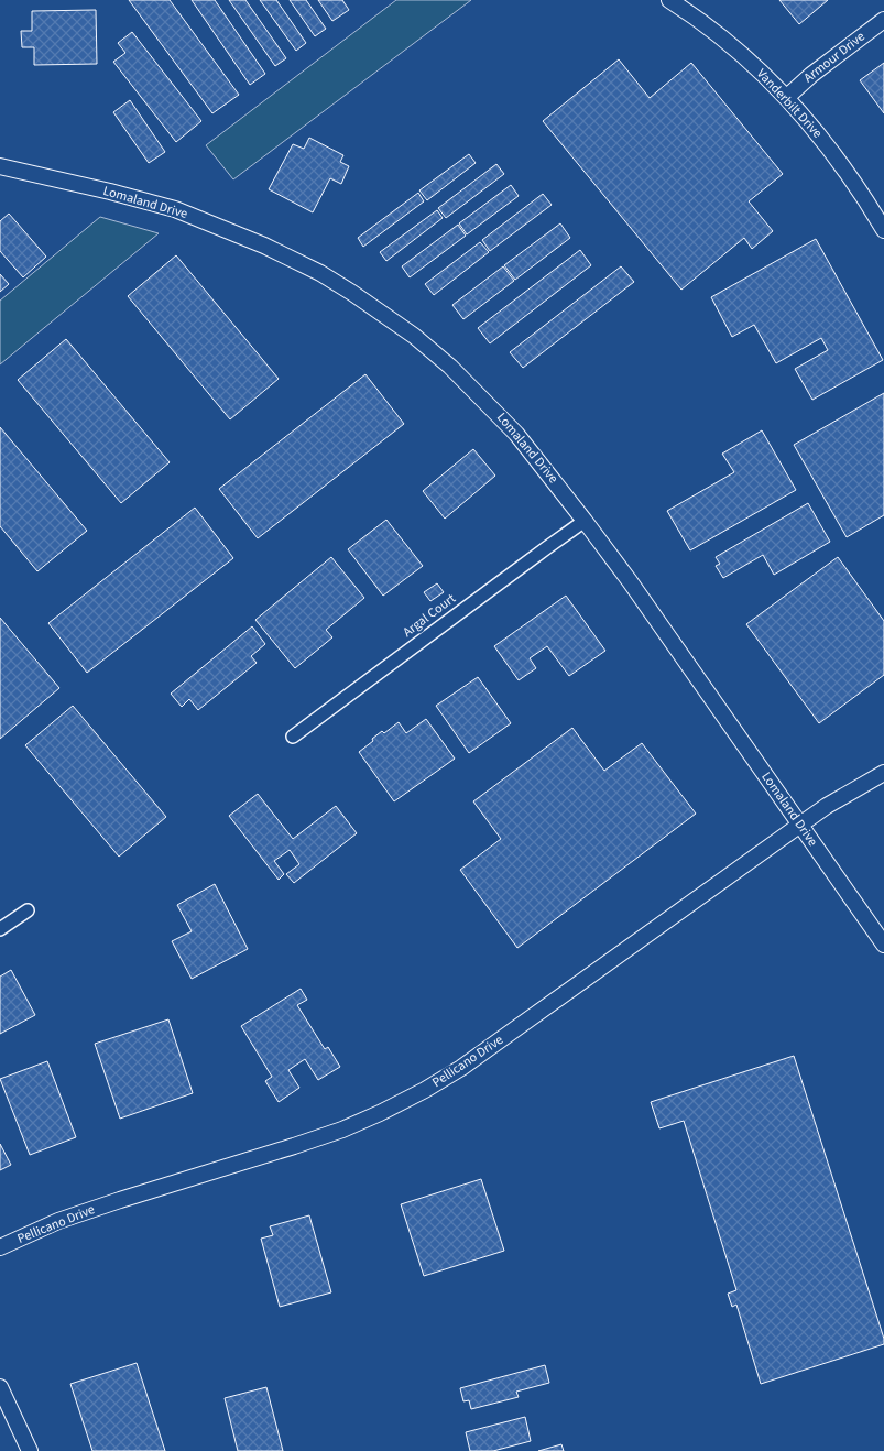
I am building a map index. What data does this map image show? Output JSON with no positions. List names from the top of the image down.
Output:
{
  "streets": {
    "street": [
      "Armour Drive",
      "Vanderbilt Drive",
      "Lomaland Drive",
      "Argal Court",
      "Pellicano Drive"
    ]
  },
  "crossings": [
    ["Armour Drive", "Vanderbilt Drive"],
    ["Lomaland Drive", "Argal Court"],
    ["Lomaland Drive", "Pellicano Drive"]
  ]
}
